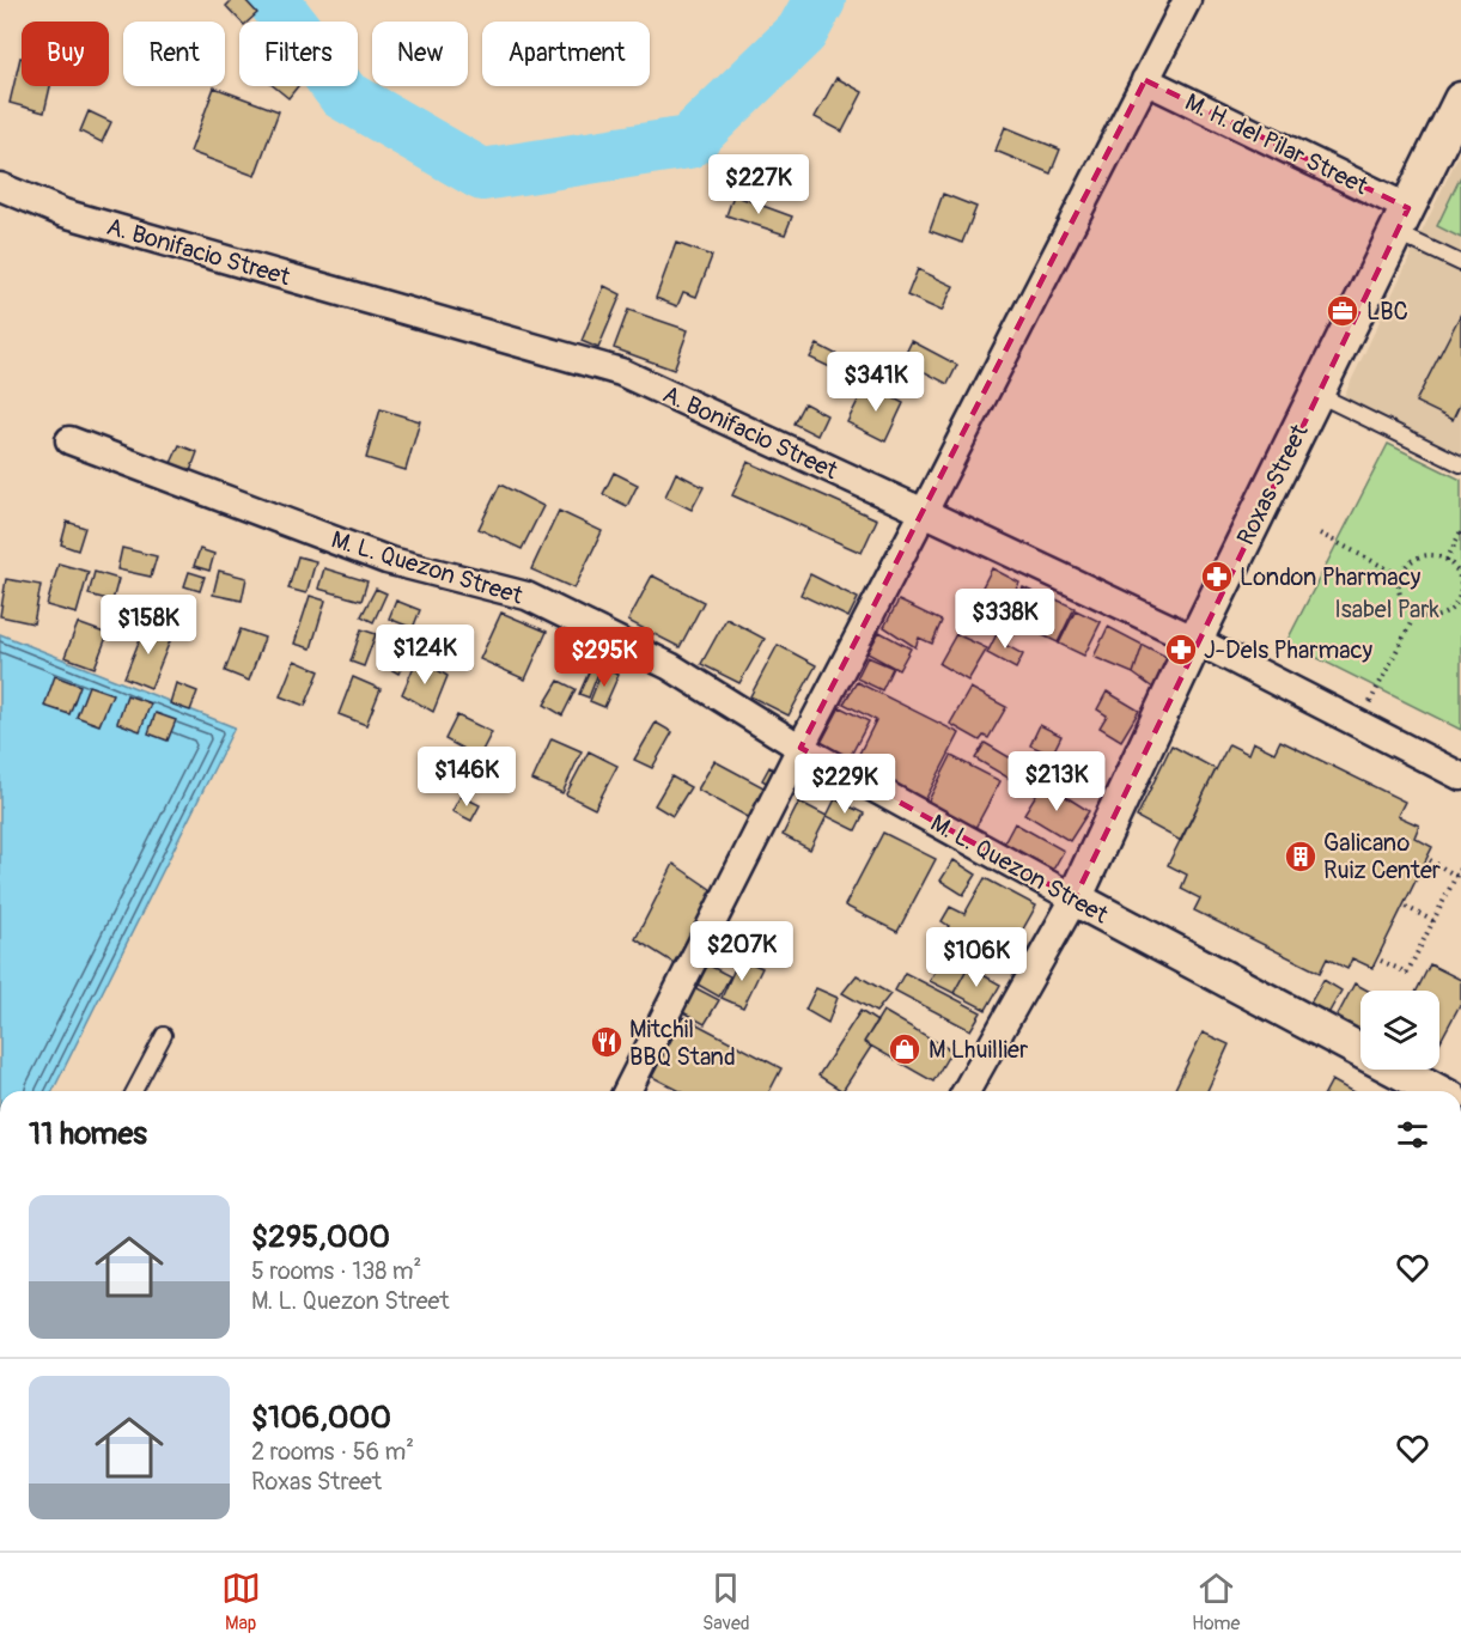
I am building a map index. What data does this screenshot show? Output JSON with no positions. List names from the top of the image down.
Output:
{
  "streets": {
    "street": [
      "M. H. del Pilar Street",
      "A. Bonifacio Street",
      "Roxas Street",
      "M. L. Quezon Street"
    ]
  },
  "crossings": [
    ["M. H. del Pilar Street", "Roxas Street"],
    ["A. Bonifacio Street", "Roxas Street"],
    ["Roxas Street", "M. L. Quezon Street"]
  ],
  "parks": ["Isabel Park"],
  "places": {
    "office": ["LBC"],
    "pharmacy": ["London Pharmacy", "J-Dels Pharmacy"],
    "building": ["Galicano Ruiz Center"],
    "restaurant": ["Mitchil BBQ Stand"],
    "shop": ["M Lhuillier"]
  },
  "page": {
    "chip": [
      "Buy",
      "Rent",
      "Filters",
      "New",
      "Apartment"
    ],
    "price": [
      "$227K",
      "$341K",
      "$338K",
      "$158K",
      "$124K",
      "$295K",
      "$146K",
      "$213K",
      "$229K",
      "$207K",
      "$106K"
    ],
    "heading": "11 homes",
    "list": [
      {
        "name": "$295,000",
        "note": "5 rooms · 138 m² · M. L. Quezon Street"
      },
      {
        "name": "$106,000",
        "note": "2 rooms · 56 m² · Roxas Street"
      }
    ],
    "tabs": ["Map", "Saved", "Home"]
  }
}
